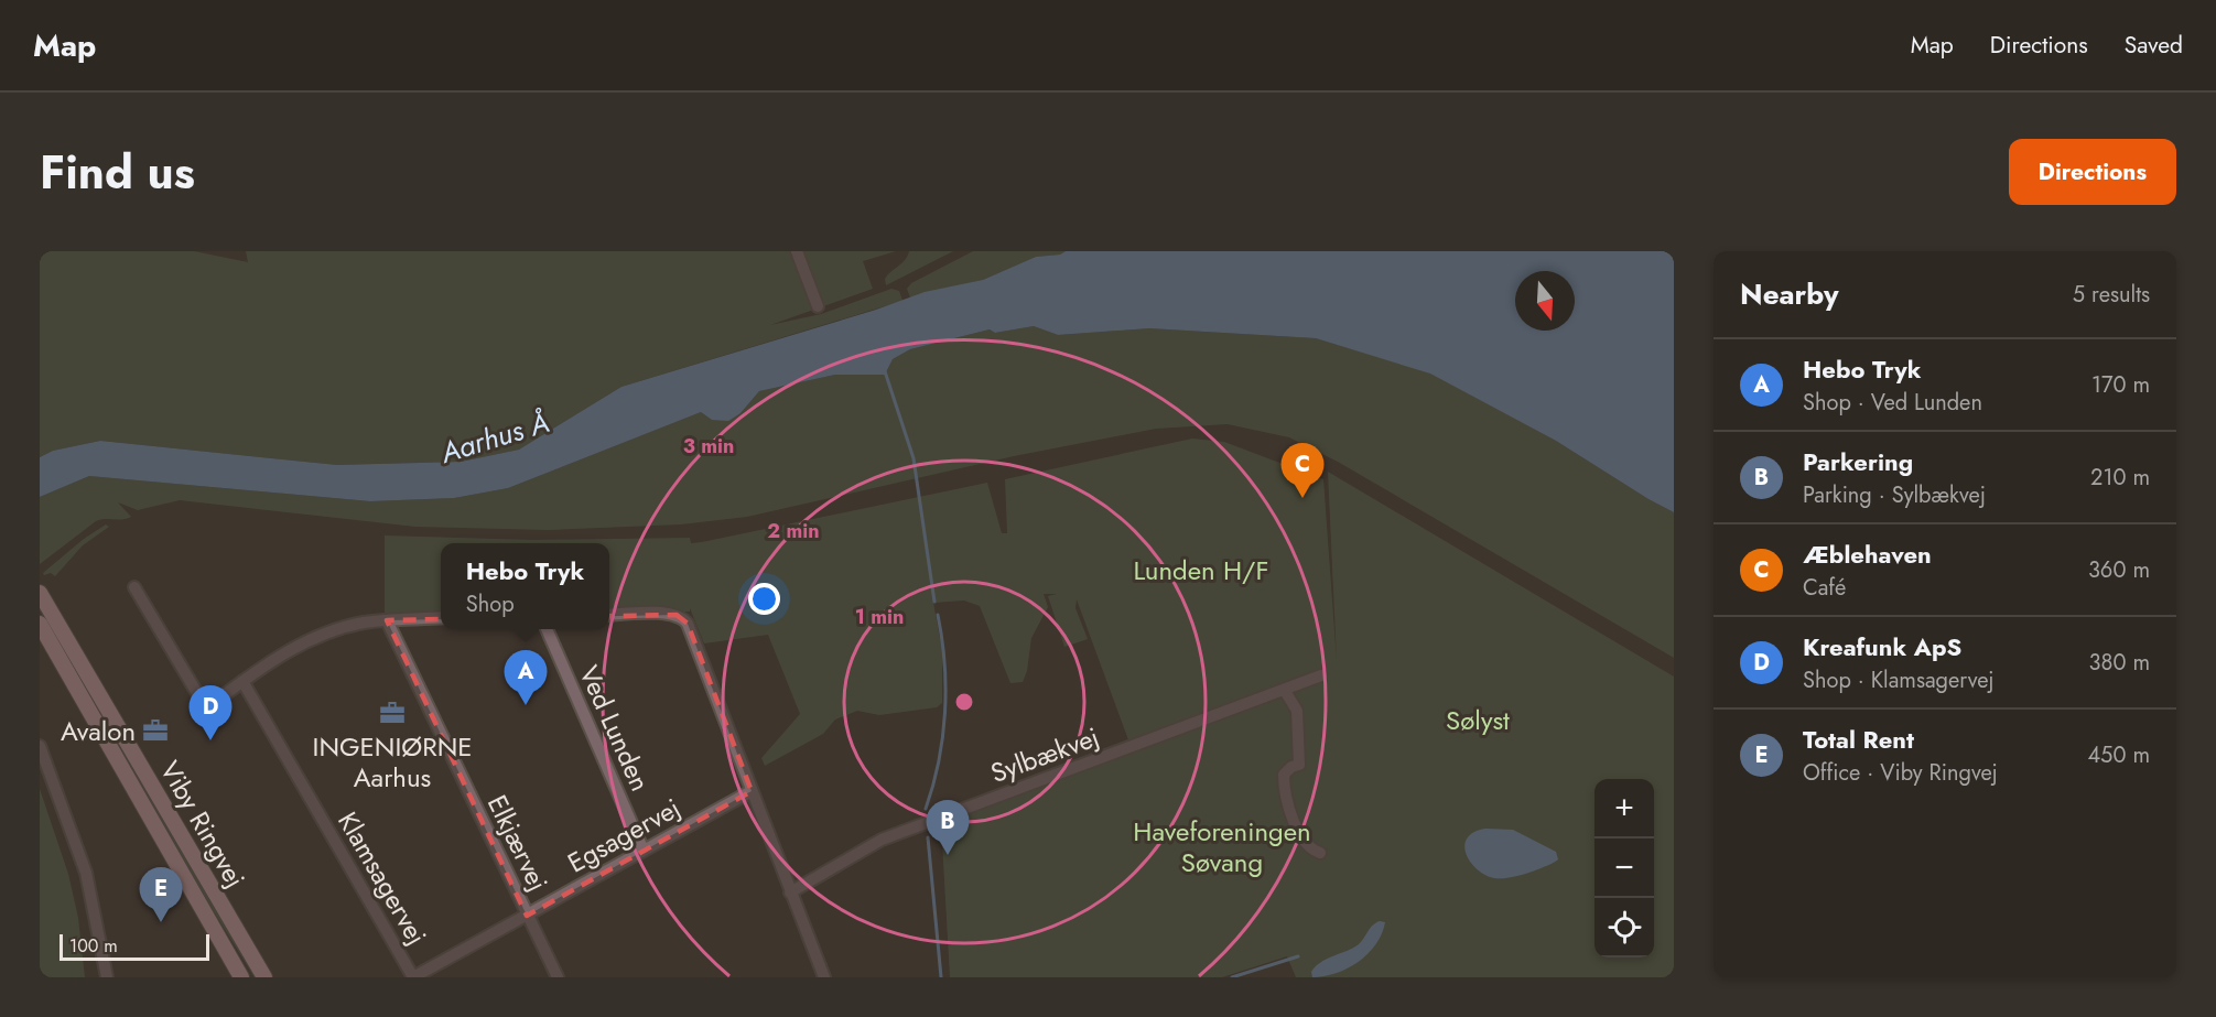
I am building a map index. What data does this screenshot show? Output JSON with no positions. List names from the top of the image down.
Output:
{
  "streets": {
    "main road": ["Viby Ringvej"],
    "street": [
      "Ved Lunden",
      "Sylbækvej",
      "Egsagervej",
      "Elkjærvej",
      "Klamsagervej"
    ]
  },
  "crossings": [
    ["Ved Lunden", "Egsagervej"],
    ["Egsagervej", "Elkjærvej"],
    ["Egsagervej", "Klamsagervej"]
  ],
  "water": ["Aarhus Å"],
  "parks": ["Lunden H/F", "Sølyst", "Haveforeningen Søvang"],
  "places": {
    "office": ["INGENIØRNE Aarhus", "Avalon"]
  },
  "scale_bar": "100 m",
  "north": "bottom",
  "page": {
    "header": "Map",
    "nav": ["Map", "Directions", "Saved"],
    "title": "Find us",
    "buttons": "Directions",
    "heading": ["Nearby", "5 results"],
    "list": [
      {
        "mark": "A",
        "name": "Hebo Tryk",
        "note": "Shop · Ved Lunden",
        "value": "170 m"
      },
      {
        "mark": "B",
        "name": "Parkering",
        "note": "Parking · Sylbækvej",
        "value": "210 m"
      },
      {
        "mark": "C",
        "name": "Æblehaven",
        "note": "Café",
        "value": "360 m"
      },
      {
        "mark": "D",
        "name": "Kreafunk ApS",
        "note": "Shop · Klamsagervej",
        "value": "380 m"
      },
      {
        "mark": "E",
        "name": "Total Rent",
        "note": "Office · Viby Ringvej",
        "value": "450 m"
      }
    ],
    "pins": [
      "C",
      "A",
      "D",
      "B",
      "E"
    ],
    "popup": ["Hebo Tryk", "Shop"],
    "map_buttons": ["+", "−"],
    "scale": "100 m"
  },
  "rings": ["3 min", "2 min", "1 min"]
}
